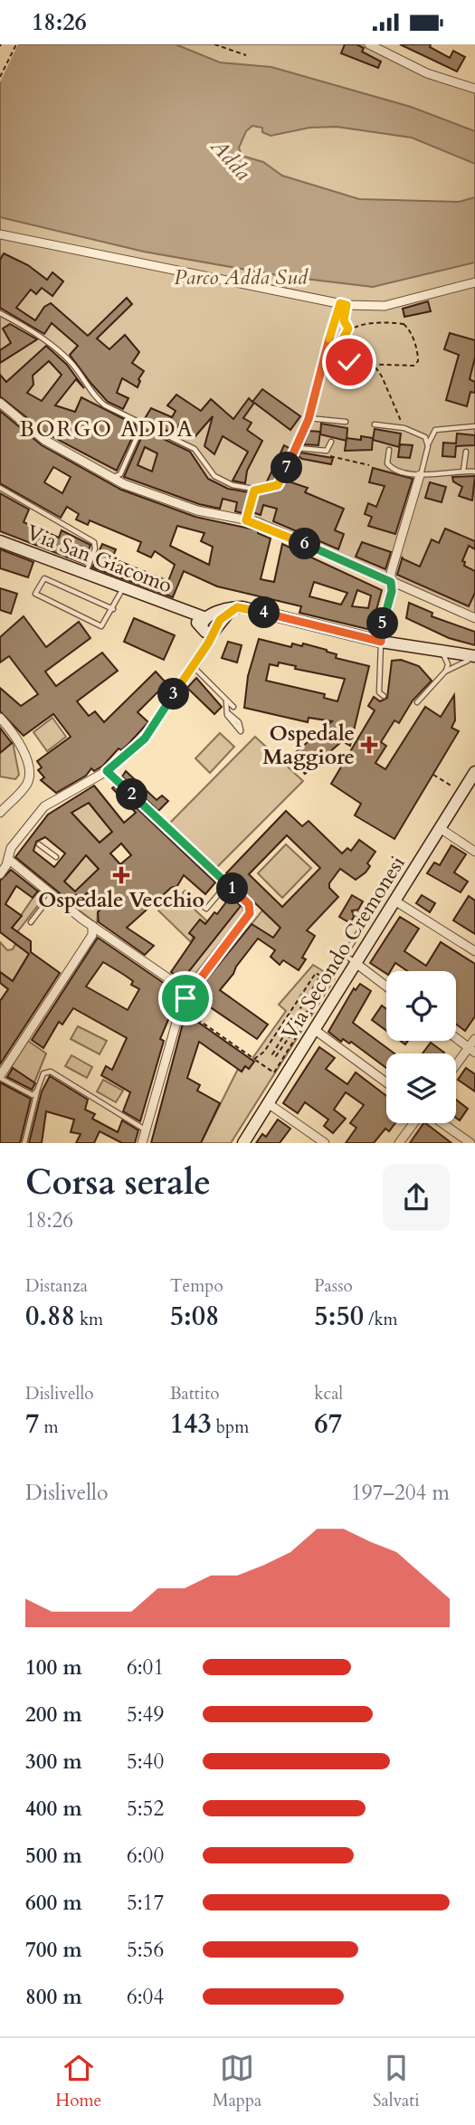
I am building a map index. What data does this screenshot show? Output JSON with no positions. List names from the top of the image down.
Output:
{
  "streets": {
    "street": ["Via San Giacomo", "Via Secondo Cremonesi"]
  },
  "districts": ["BORGO ADDA"],
  "water": ["Adda"],
  "parks": ["Parco Adda Sud"],
  "places": {
    "health": ["Ospedale Maggiore", "Ospedale Vecchio"]
  },
  "page": {
    "status": "18:26",
    "pins": [
      "7",
      "6",
      "4",
      "5",
      "3",
      "2",
      "1"
    ],
    "heading": ["Corsa serale", "18:26"],
    "stats": [
      ["Distanza", "0.88 km"],
      ["Tempo", "5:08"],
      ["Passo", "5:50 /km"],
      ["Dislivello", "7 m"],
      ["Battito", "143 bpm"],
      ["kcal", "67"]
    ],
    "chart": ["Dislivello", "197–204 m"],
    "list": [
      {
        "name": "100 m",
        "note": "6:01"
      },
      {
        "name": "200 m",
        "note": "5:49"
      },
      {
        "name": "300 m",
        "note": "5:40"
      },
      {
        "name": "400 m",
        "note": "5:52"
      },
      {
        "name": "500 m",
        "note": "6:00"
      },
      {
        "name": "600 m",
        "note": "5:17"
      },
      {
        "name": "700 m",
        "note": "5:56"
      },
      {
        "name": "800 m",
        "note": "6:04"
      }
    ],
    "tabs": ["Home", "Mappa", "Salvati"]
  }
}
